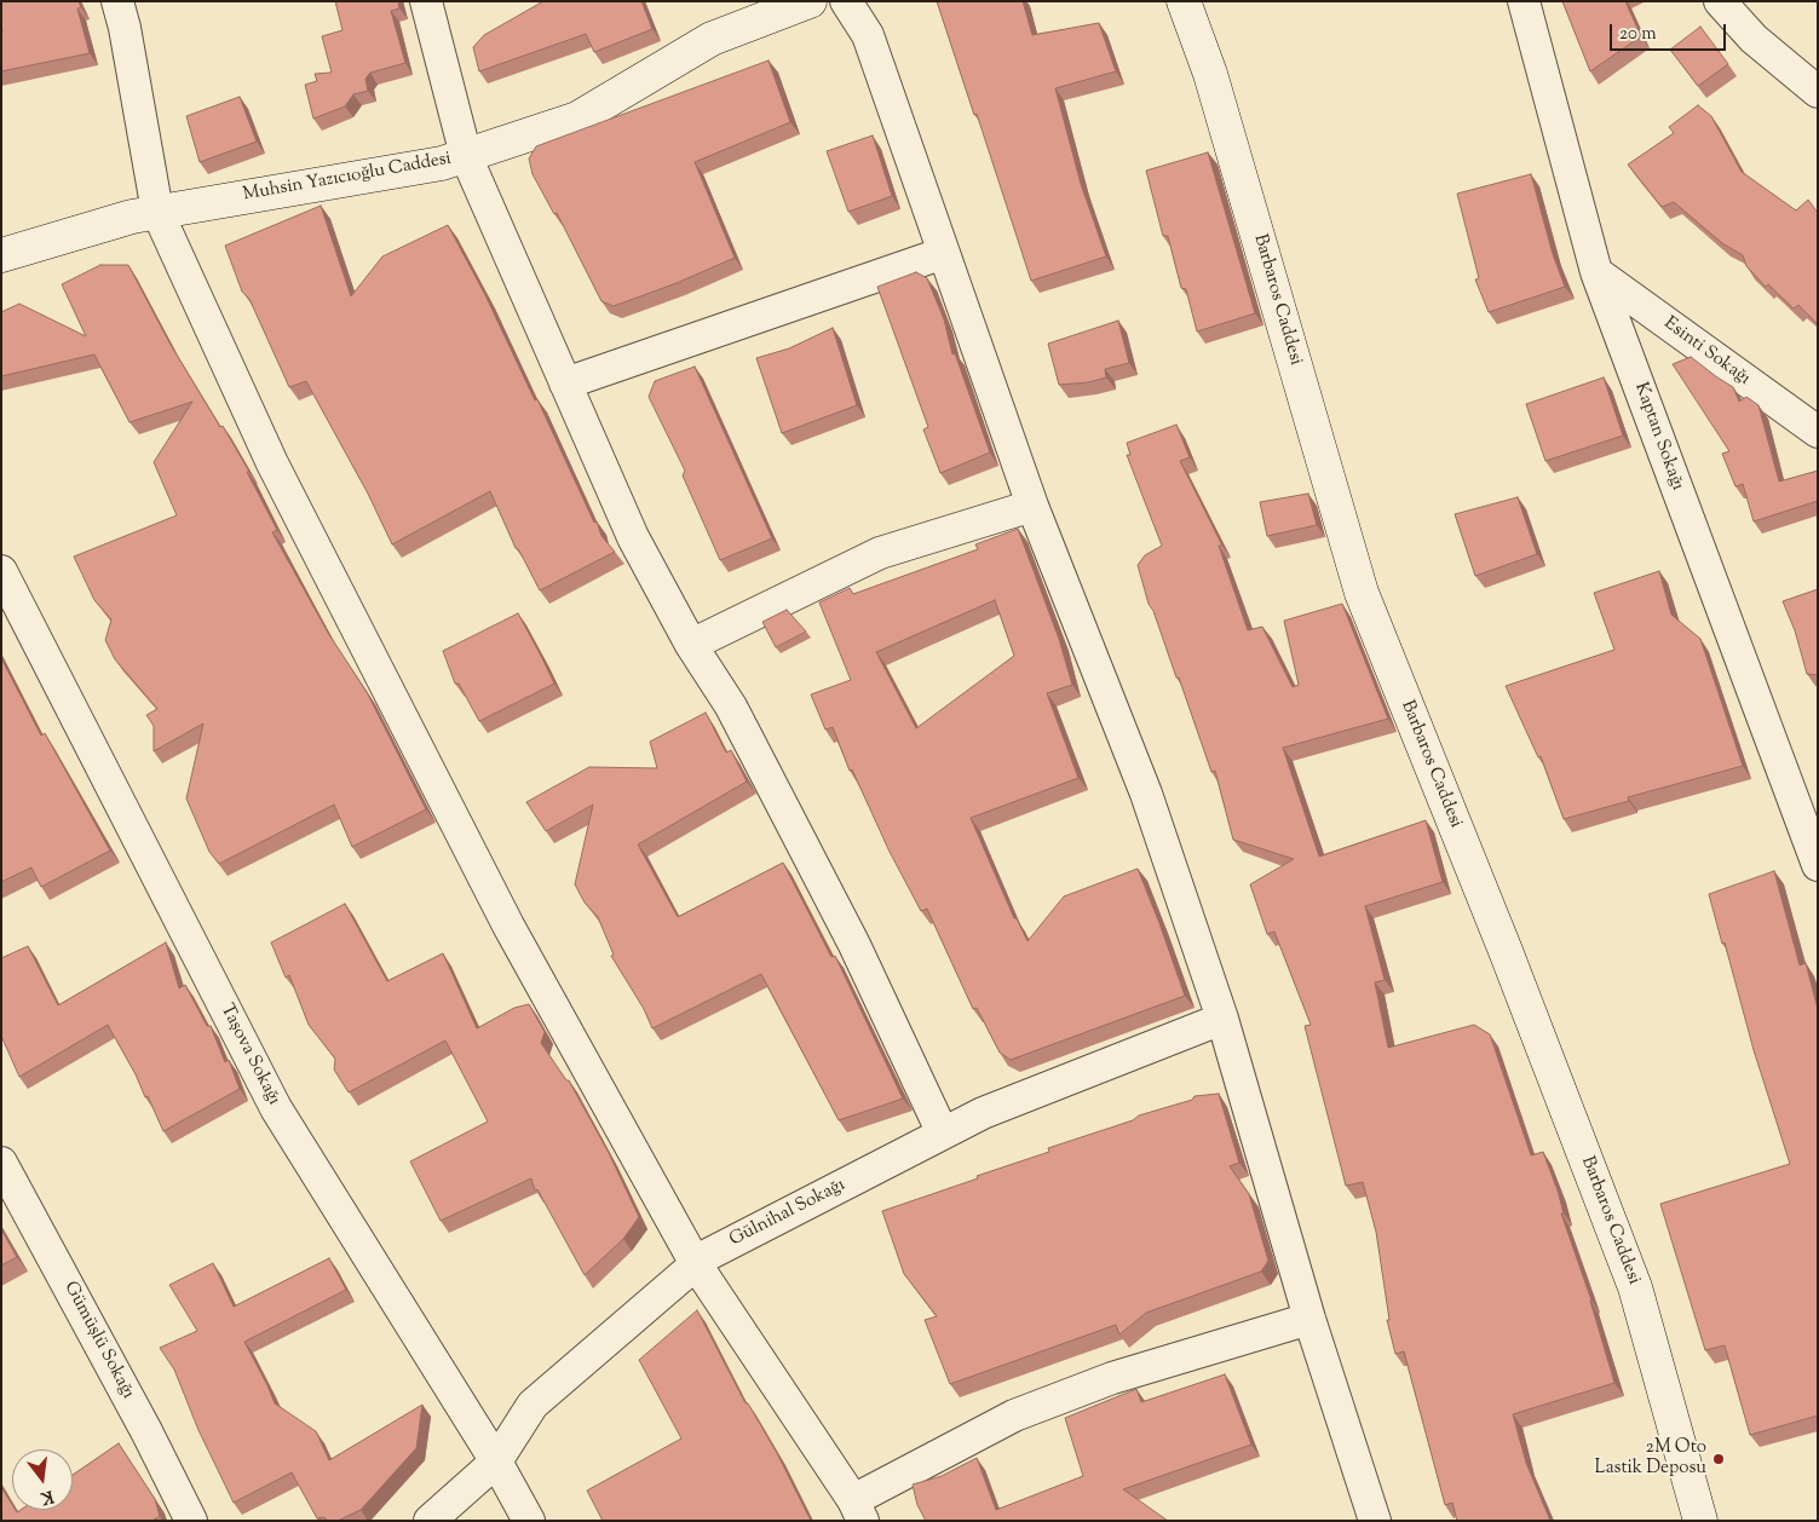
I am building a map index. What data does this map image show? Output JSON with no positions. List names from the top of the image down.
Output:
{
  "streets": {
    "street": [
      "Muhsin Yazıcıoğlu Caddesi",
      "Barbaros Caddesi",
      "Esinti Sokağı",
      "Kaptan Sokağı",
      "Taşova Sokağı",
      "Gülnihal Sokağı",
      "Gümüşlü Sokağı"
    ]
  },
  "crossings": [
    ["Esinti Sokağı", "Kaptan Sokağı"],
    ["Taşova Sokağı", "Gülnihal Sokağı"]
  ],
  "places": ["2M Oto Lastik Deposu"],
  "scale_bar": "20 m",
  "north": "bottom"
}
